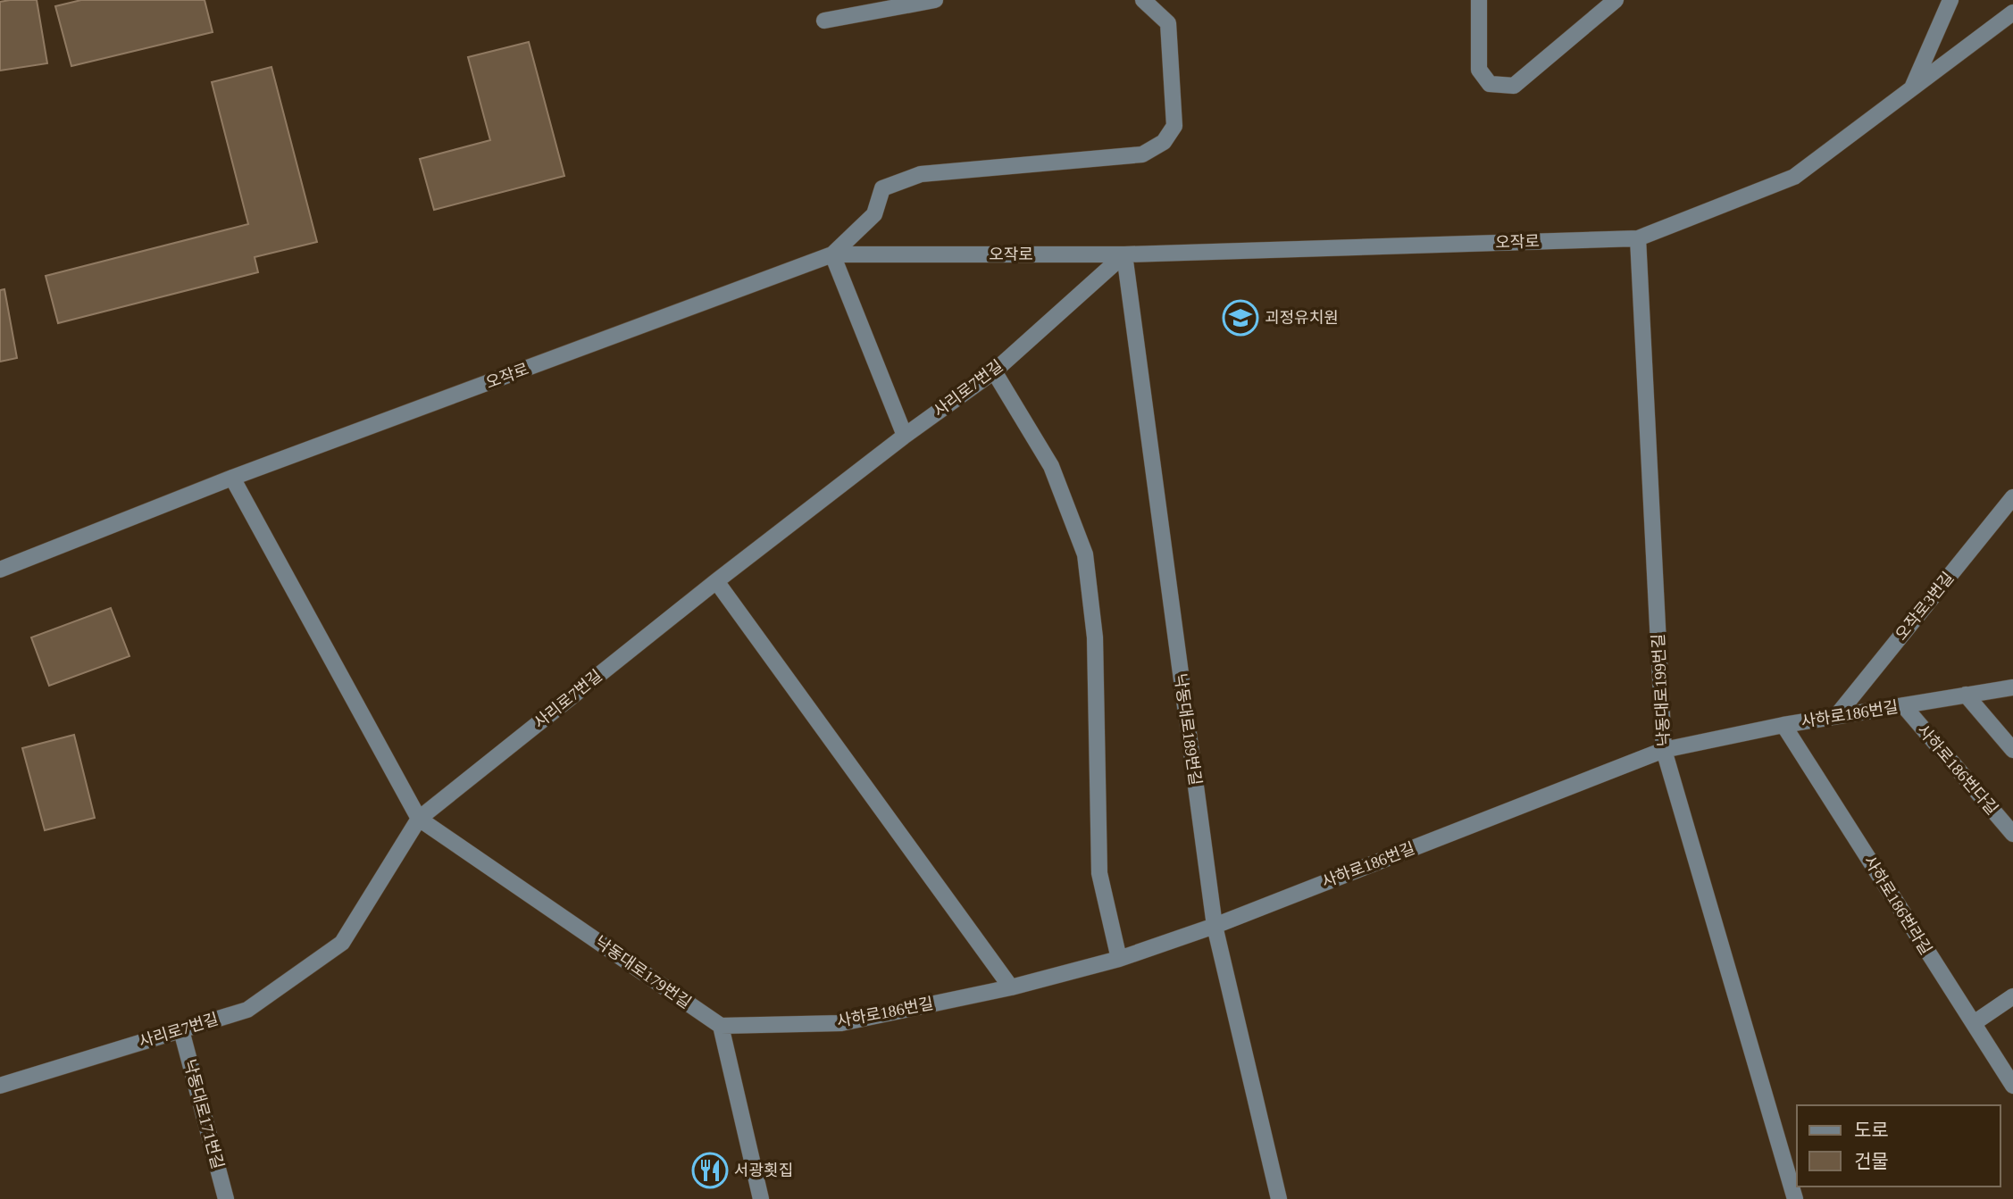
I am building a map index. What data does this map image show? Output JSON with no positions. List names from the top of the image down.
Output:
{
  "streets": {
    "street": [
      "오작로",
      "사리로7번길",
      "오작로3번길",
      "낙동대로199번길",
      "사하로186번길",
      "낙동대로189번길",
      "사하로186번다길",
      "사하로186번라길",
      "낙동대로179번길",
      "낙동대로171번길"
    ]
  },
  "crossings": [
    ["오작로", "사리로7번길"],
    ["오작로", "낙동대로199번길"],
    ["오작로", "낙동대로189번길"],
    ["사리로7번길", "낙동대로189번길"],
    ["사리로7번길", "낙동대로179번길"],
    ["사리로7번길", "낙동대로171번길"],
    ["오작로3번길", "사하로186번길"],
    ["낙동대로199번길", "사하로186번길"],
    ["사하로186번길", "낙동대로189번길"],
    ["사하로186번길", "사하로186번다길"],
    ["사하로186번길", "사하로186번라길"],
    ["사하로186번길", "낙동대로179번길"]
  ],
  "places": {
    "school or university": ["괴정유치원"],
    "restaurant": ["서광횟집"]
  },
  "legend": ["도로", "건물"]
}
